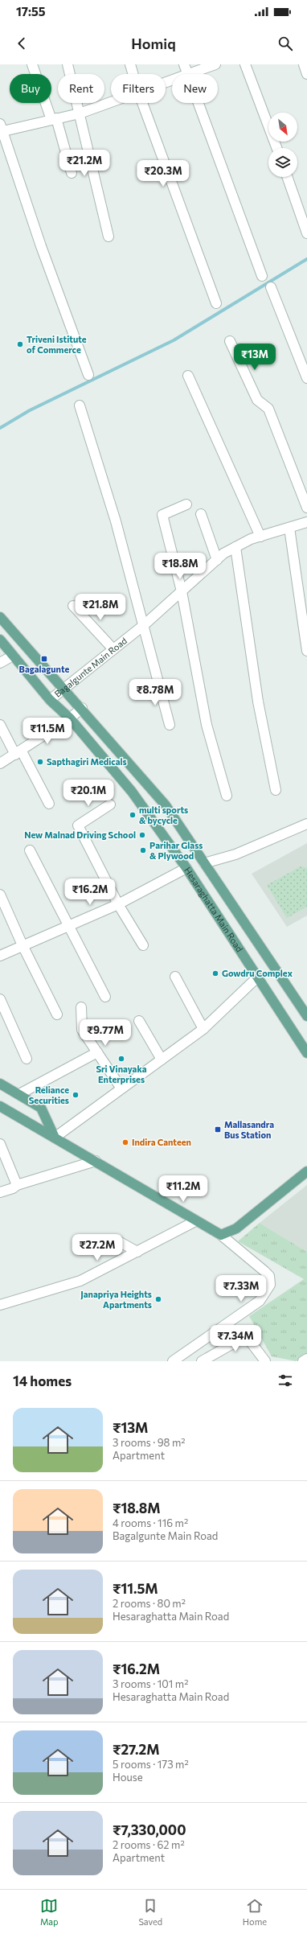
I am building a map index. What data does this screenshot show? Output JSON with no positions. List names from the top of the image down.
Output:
{
  "streets": {
    "main road": ["Hesaraghatta Main Road"],
    "street": ["Bagalgunte Main Road"]
  },
  "crossings": [
    ["Bagalgunte Main Road", "Hesaraghatta Main Road"]
  ],
  "places": {
    "other": [
      "Triveni Istitute of Commerce",
      "Sapthagiri Medicals",
      "multi sports & bycycle",
      "New Malnad Driving School",
      "Parihar Glass & Plywood",
      "Gowdru Complex",
      "Sri Vinayaka Enterprises",
      "Reliance Securities",
      "Indira Canteen",
      "Janapriya Heights Apartments"
    ],
    "transit": ["Bagalagunte", "Mallasandra Bus Station"]
  },
  "north": "bottom right",
  "page": {
    "status": "17:55",
    "header": "Homiq",
    "chip": [
      "Buy",
      "Rent",
      "Filters",
      "New"
    ],
    "price": [
      "₹21.2M",
      "₹20.3M",
      "₹13M",
      "₹18.8M",
      "₹21.8M",
      "₹8.78M",
      "₹11.5M",
      "₹20.1M",
      "₹16.2M",
      "₹9.77M",
      "₹11.2M",
      "₹27.2M",
      "₹7.33M",
      "₹7.34M"
    ],
    "heading": "14 homes",
    "list": [
      {
        "name": "₹13M",
        "note": "3 rooms · 98 m² · Apartment"
      },
      {
        "name": "₹18.8M",
        "note": "4 rooms · 116 m² · Bagalgunte Main Road"
      },
      {
        "name": "₹11.5M",
        "note": "2 rooms · 80 m² · Hesaraghatta Main Road"
      },
      {
        "name": "₹16.2M",
        "note": "3 rooms · 101 m² · Hesaraghatta Main Road"
      },
      {
        "name": "₹27.2M",
        "note": "5 rooms · 173 m² · House"
      },
      {
        "name": "₹7,330,000",
        "note": "2 rooms · 62 m² · Apartment"
      }
    ],
    "tabs": ["Map", "Saved", "Home"]
  }
}
